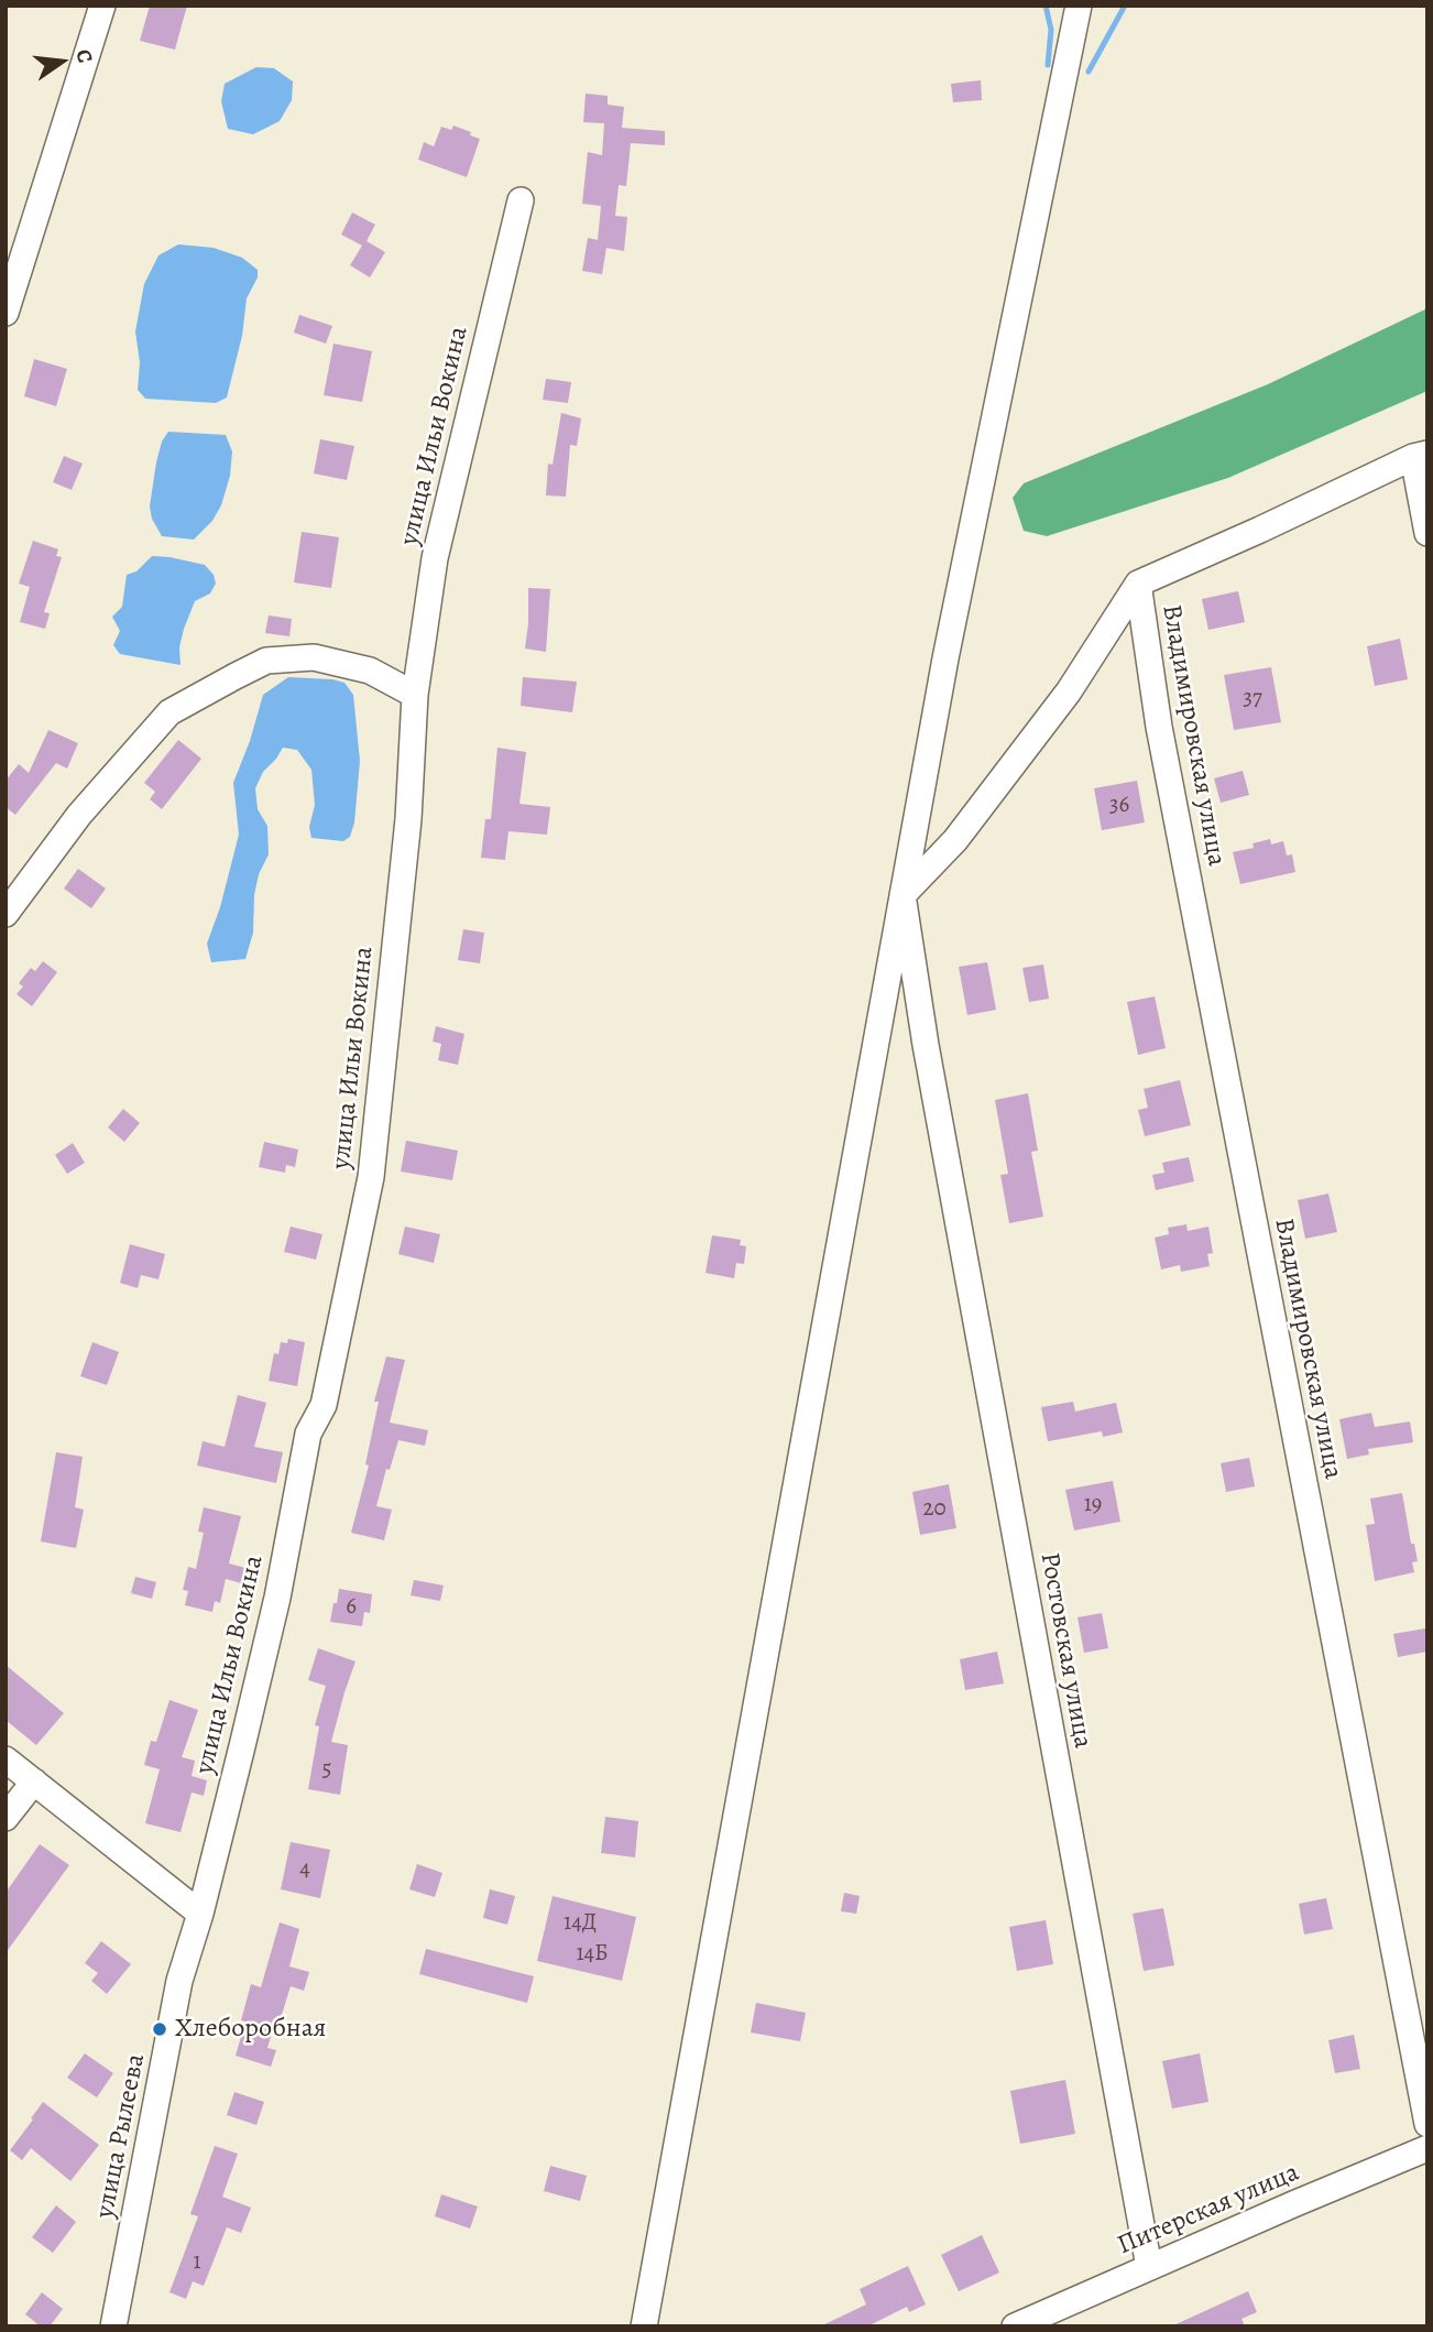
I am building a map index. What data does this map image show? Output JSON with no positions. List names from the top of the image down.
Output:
{
  "streets": {
    "street": [
      "улица Ильи Вокина",
      "Владимировская улица",
      "Ростовская улица",
      "улица Рылеева",
      "Питерская улица"
    ]
  },
  "crossings": [
    ["улица Ильи Вокина", "улица Рылеева"],
    ["Ростовская улица", "Питерская улица"]
  ],
  "places": ["Хлеборобная"],
  "house_numbers": [
    "37",
    "36",
    "19",
    "20",
    "6",
    "5",
    "4",
    "14Д",
    "14Б",
    "1"
  ],
  "north": "right"
}
